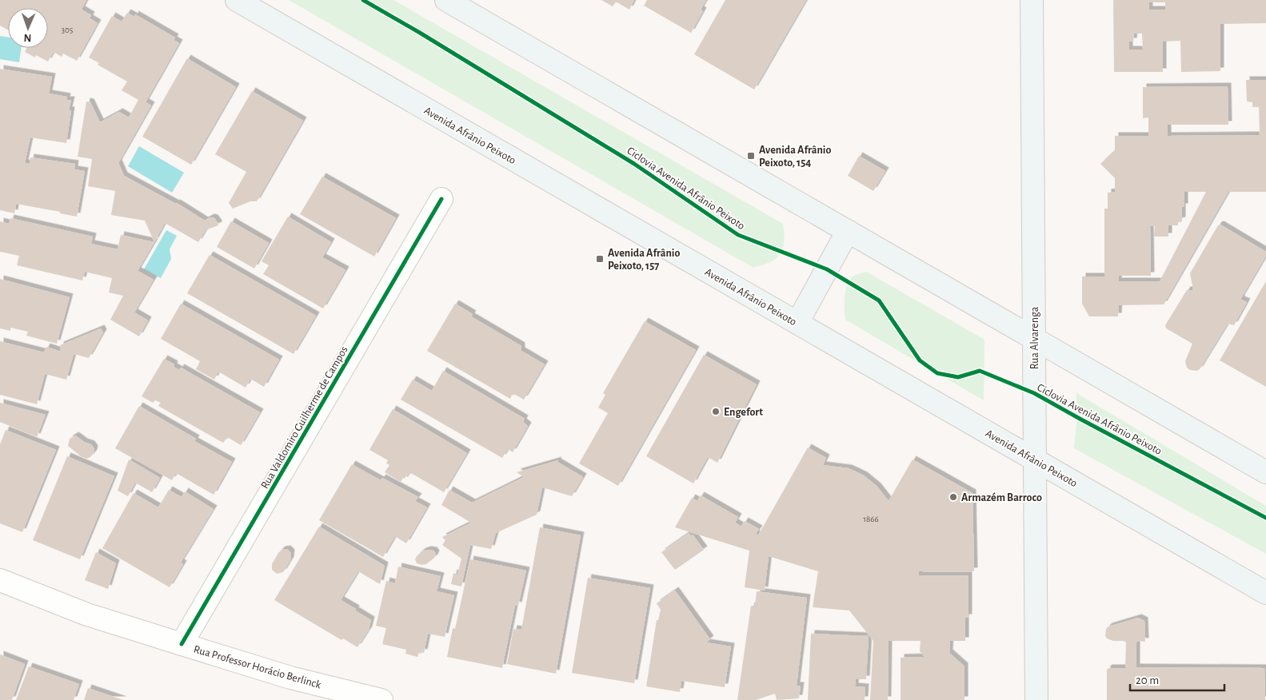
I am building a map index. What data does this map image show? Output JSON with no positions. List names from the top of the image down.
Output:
{
  "streets": {
    "main road": ["Avenida Afrânio Peixoto", "Rua Alvarenga"],
    "street": ["Rua Valdomiro Guilherme de Campos", "Rua Professor Horácio Berlinck"],
    "cycle path": ["Ciclovia Avenida Afrânio Peixoto"]
  },
  "crossings": [
    ["Avenida Afrânio Peixoto", "Rua Alvarenga"],
    ["Rua Valdomiro Guilherme de Campos", "Rua Professor Horácio Berlinck"]
  ],
  "places": {
    "transit": ["Avenida Afrânio Peixoto, 154", "Avenida Afrânio Peixoto, 157"],
    "other": ["Engefort", "Armazém Barroco"]
  },
  "house_numbers": ["305", "1866"],
  "scale_bar": "20 m",
  "north": "bottom"
}
